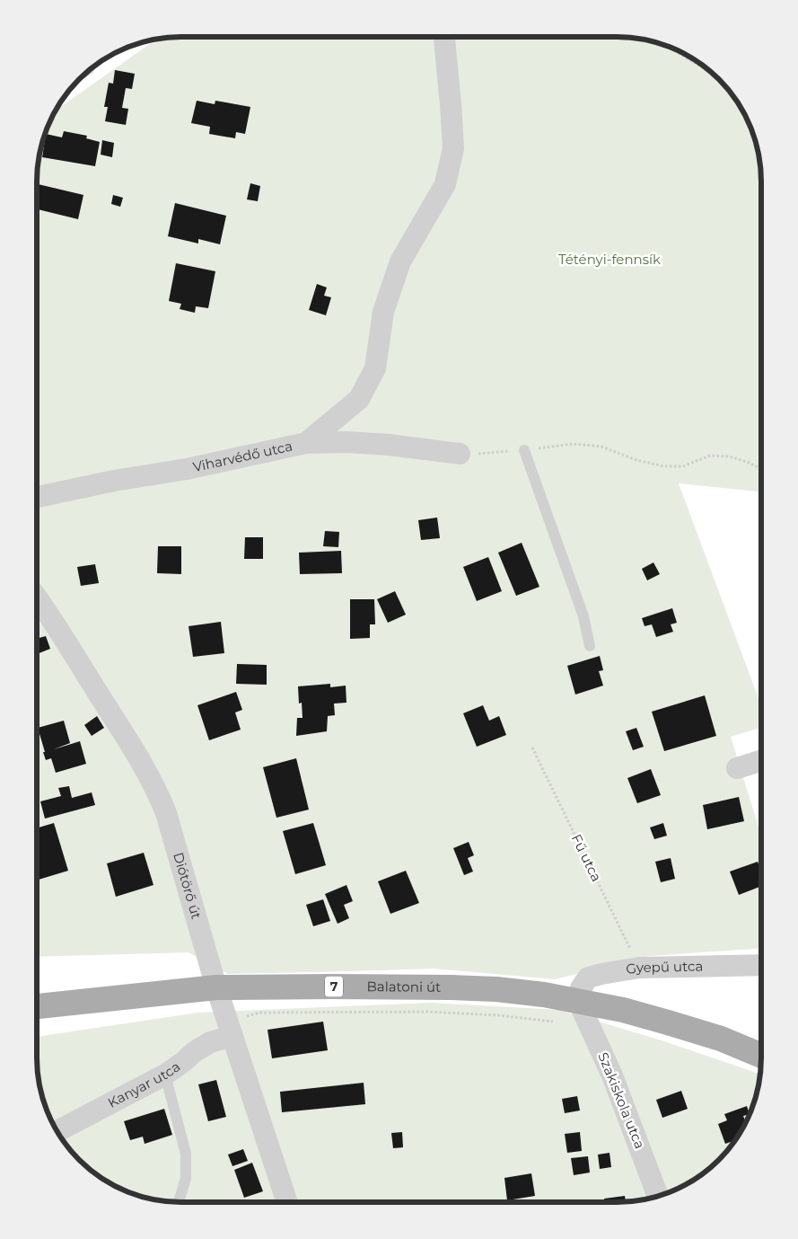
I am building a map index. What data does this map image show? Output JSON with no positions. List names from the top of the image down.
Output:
{
  "streets": {
    "main road": ["7", "Balatoni út"],
    "street": [
      "Viharvédő utca",
      "Diótörő út",
      "Gyepű utca",
      "Kanyar utca",
      "Szakiskola utca"
    ],
    "path": ["Fű utca"]
  },
  "crossings": [
    ["Fű utca", "Gyepű utca"],
    ["Diótörő út", "Balatoni út"],
    ["Diótörő út", "Kanyar utca"],
    ["Gyepű utca", "Balatoni út"],
    ["Gyepű utca", "Szakiskola utca"],
    ["Balatoni út", "Szakiskola utca"]
  ],
  "parks": ["Tétényi-fennsík"]
}
